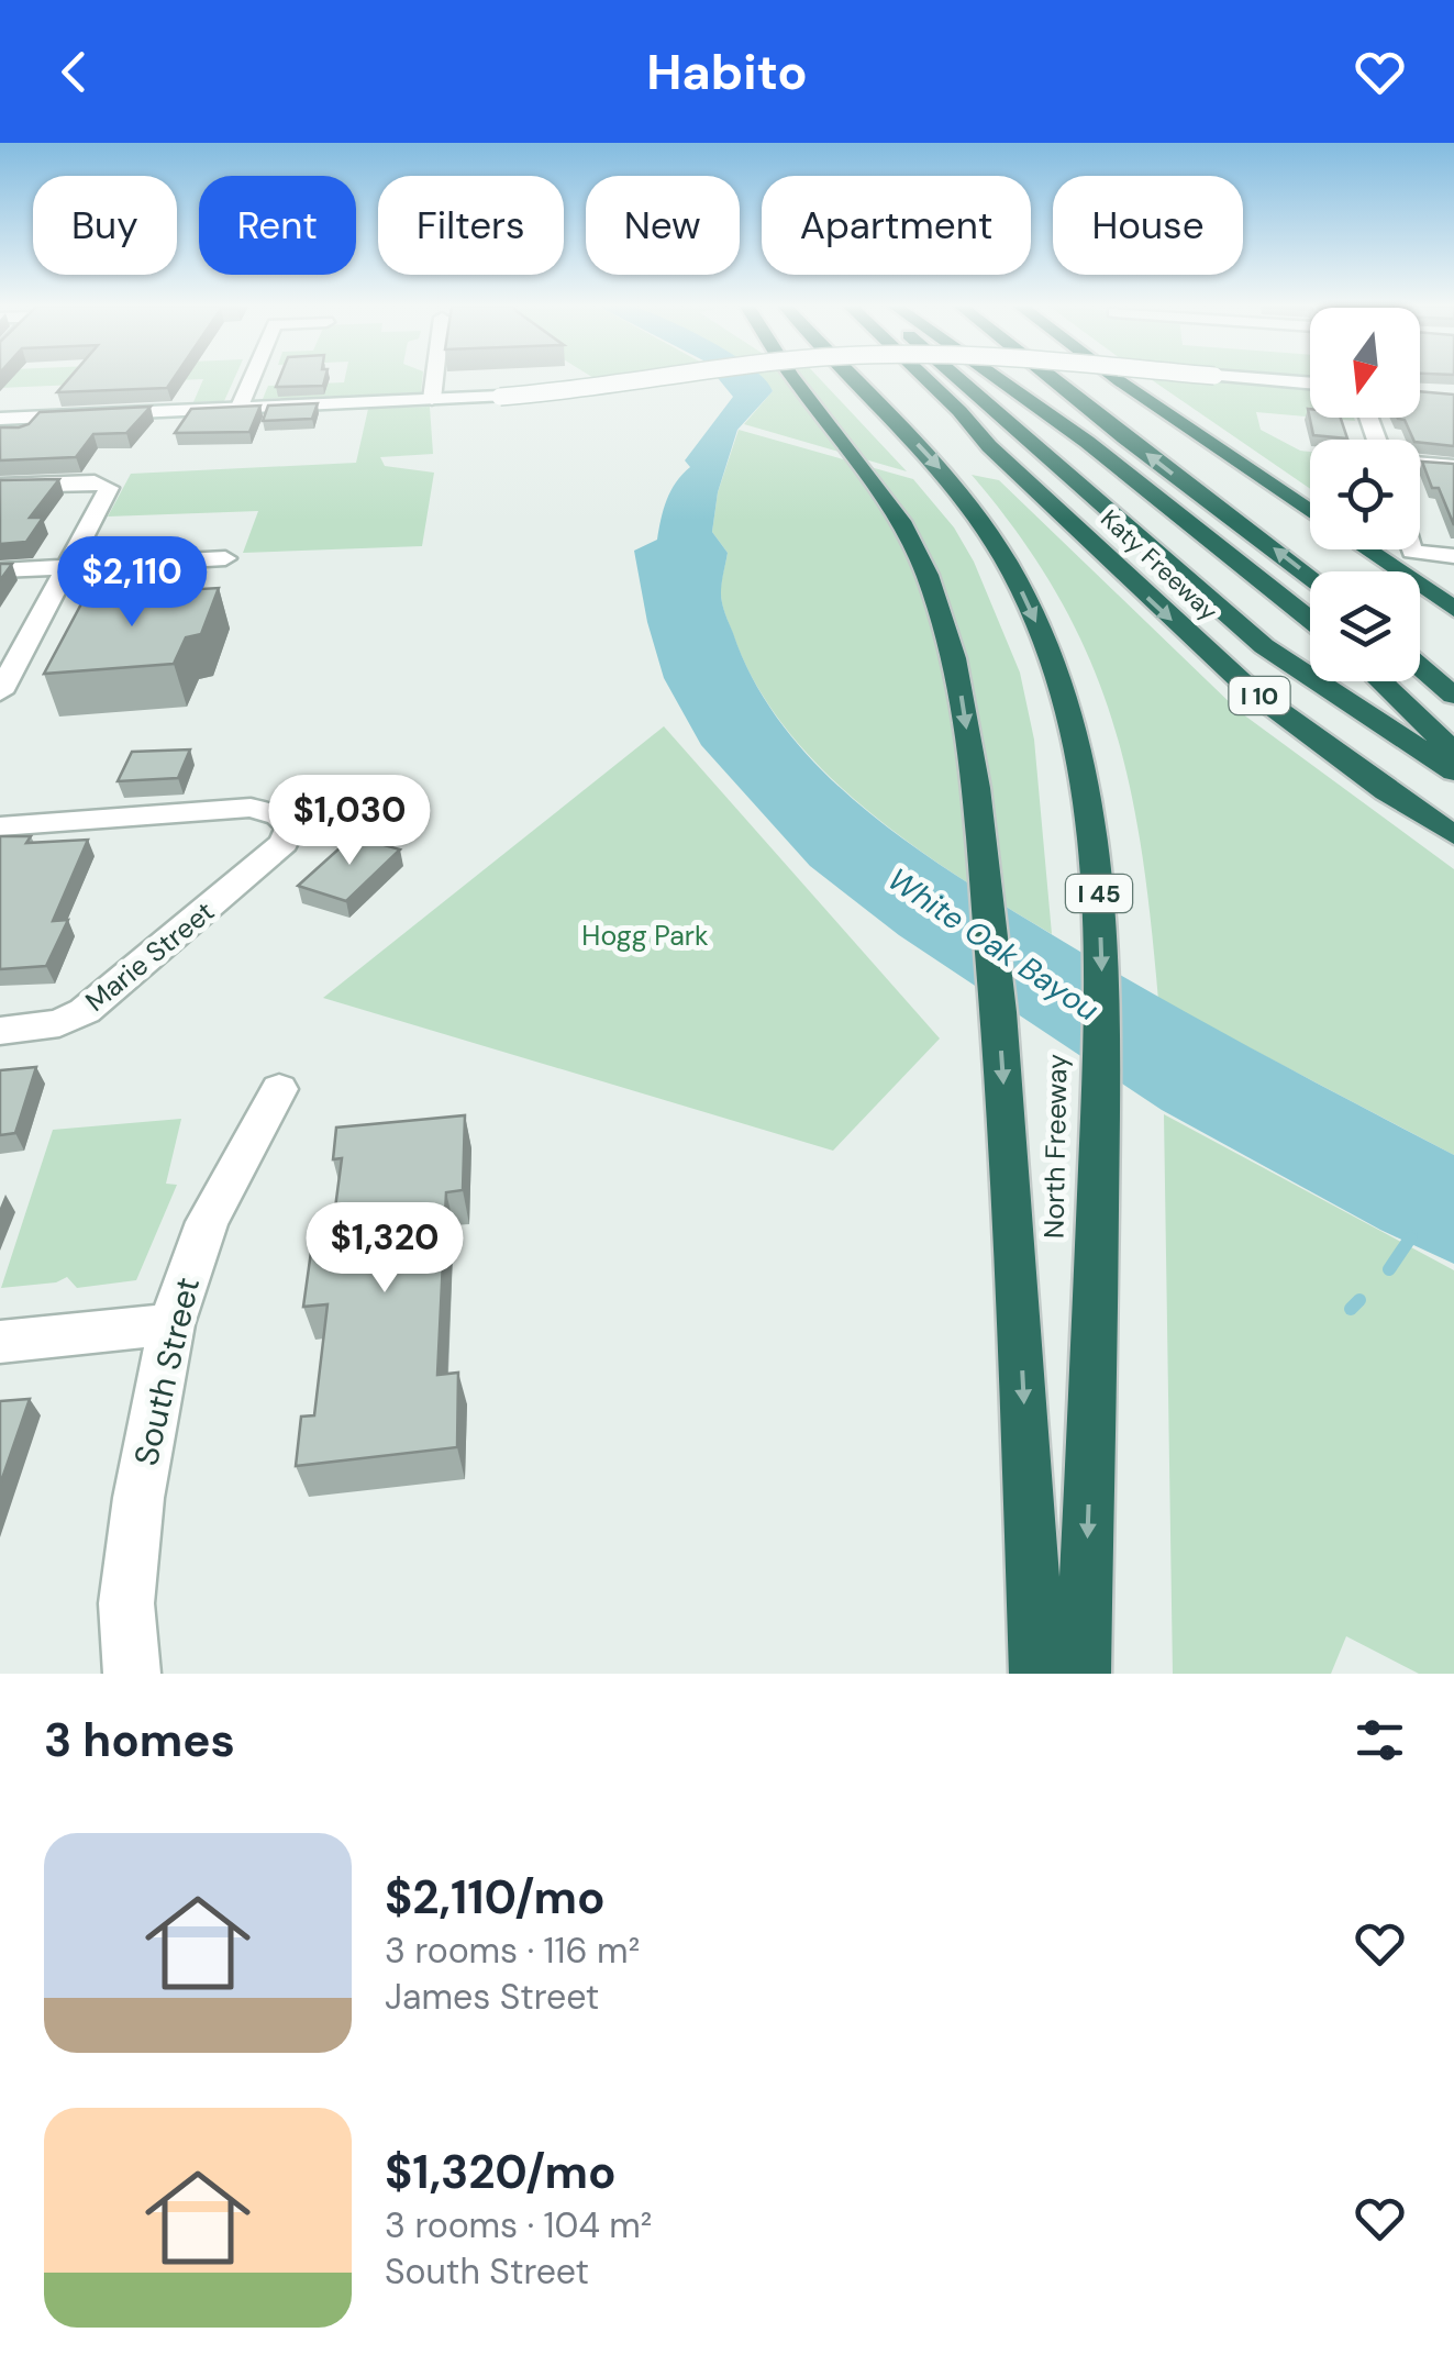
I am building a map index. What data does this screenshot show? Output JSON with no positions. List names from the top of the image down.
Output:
{
  "streets": {
    "highway": [
      "Katy Freeway",
      "I 10",
      "I 45",
      "North Freeway"
    ],
    "street": ["Marie Street", "South Street"]
  },
  "water": ["White Oak Bayou"],
  "parks": ["Hogg Park"],
  "north": "bottom",
  "page": {
    "header": "Habito",
    "chip": [
      "Buy",
      "Rent",
      "Filters",
      "New",
      "Apartment",
      "House"
    ],
    "price": ["$2,110", "$1,030", "$1,320"],
    "heading": "3 homes",
    "list": [
      {
        "name": "$2,110/mo",
        "note": "3 rooms · 116 m² · James Street"
      },
      {
        "name": "$1,320/mo",
        "note": "3 rooms · 104 m² · South Street"
      }
    ]
  }
}
